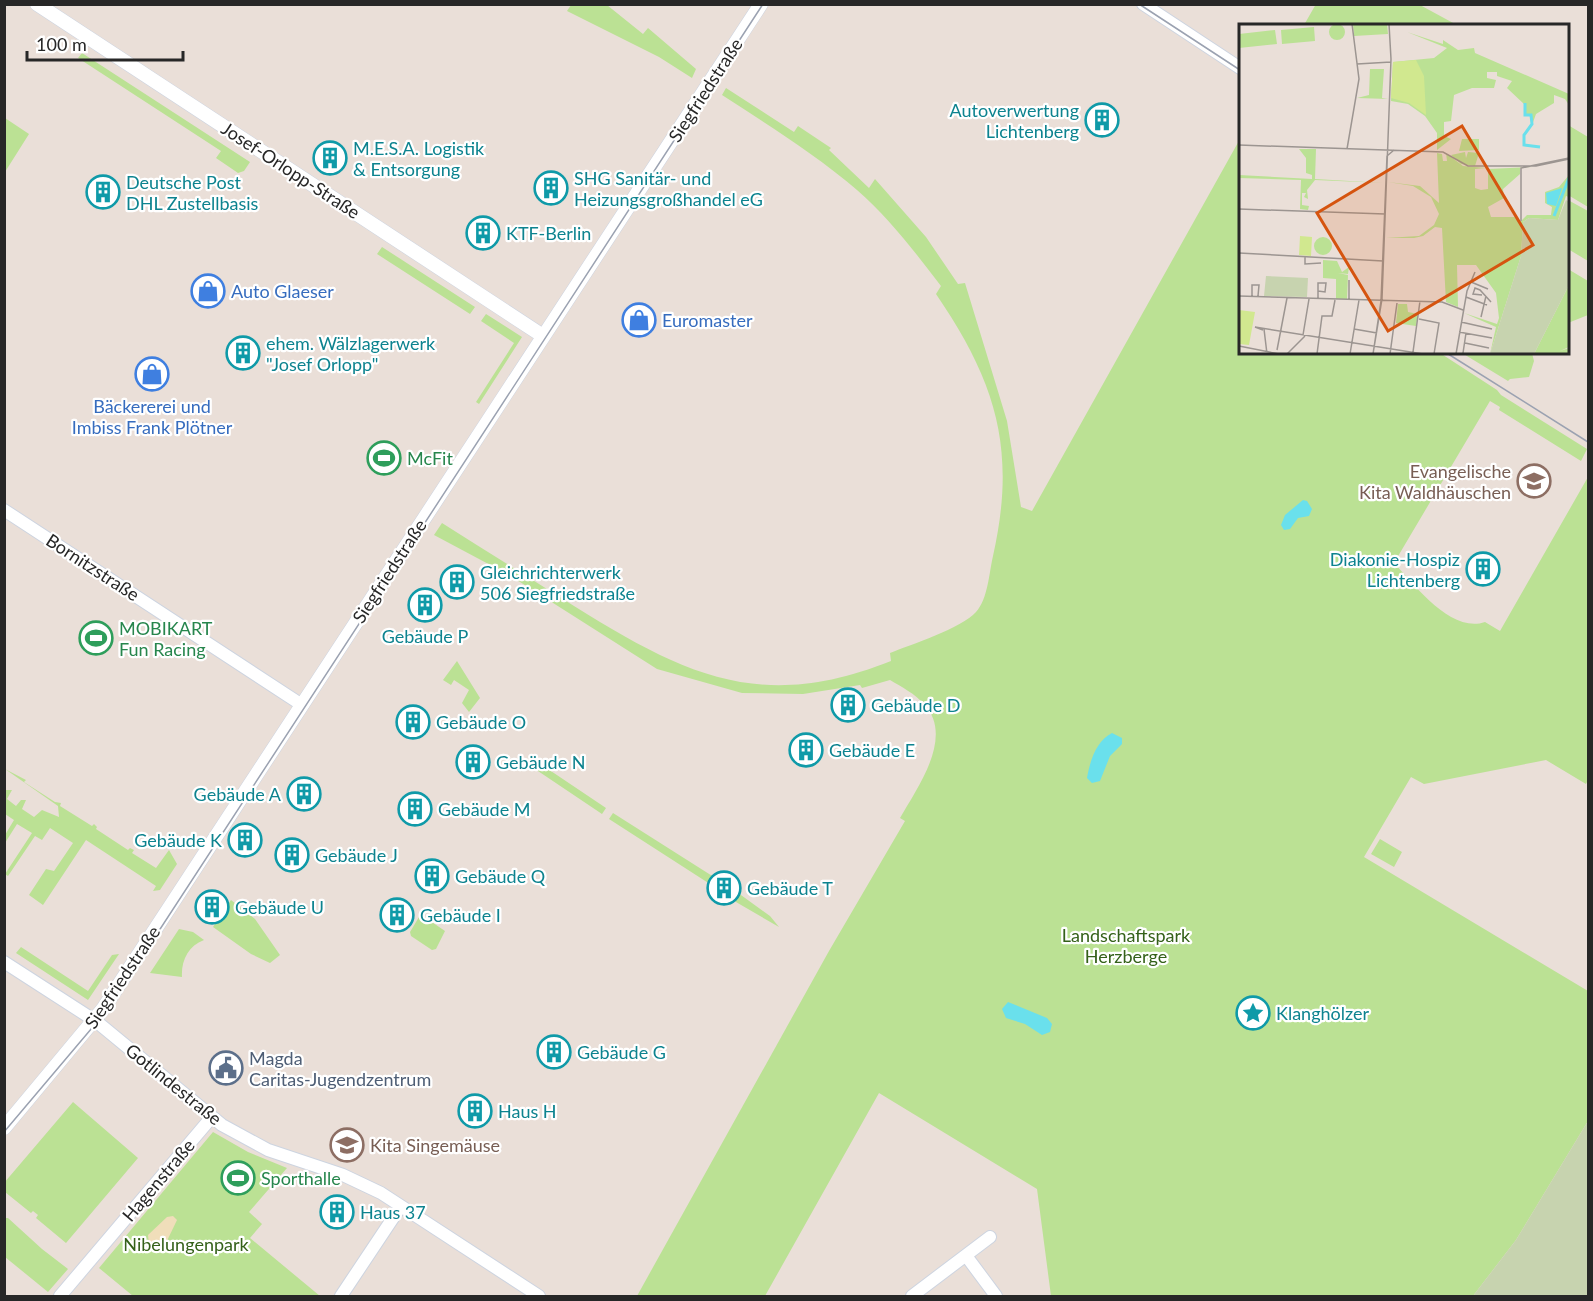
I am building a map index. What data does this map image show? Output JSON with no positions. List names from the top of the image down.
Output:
{
  "streets": {
    "street": [
      "Siegfriedstraße",
      "Josef-Orlopp-Straße",
      "Bornitzstraße",
      "Gotlindestraße",
      "Hagenstraße"
    ]
  },
  "crossings": [
    ["Siegfriedstraße", "Josef-Orlopp-Straße"],
    ["Siegfriedstraße", "Bornitzstraße"],
    ["Siegfriedstraße", "Gotlindestraße"],
    ["Gotlindestraße", "Hagenstraße"]
  ],
  "parks": ["Landschaftspark Herzberge", "Nibelungenpark"],
  "places": {
    "building": [
      "Autoverwertung Lichtenberg",
      "M.E.S.A. Logistik & Entsorgung",
      "SHG Sanitär- und Heizungsgroßhandel eG",
      "Deutsche Post DHL Zustellbasis",
      "KTF-Berlin",
      "ehem. Wälzlagerwerk \"Josef Orlopp\"",
      "Diakonie-Hospiz Lichtenberg",
      "Gleichrichterwerk 506 Siegfriedstraße",
      "Gebäude P",
      "Gebäude D",
      "Gebäude O",
      "Gebäude E",
      "Gebäude N",
      "Gebäude A",
      "Gebäude M",
      "Gebäude K",
      "Gebäude J",
      "Gebäude Q",
      "Gebäude T",
      "Gebäude U",
      "Gebäude I",
      "Gebäude G",
      "Haus H",
      "Haus 37"
    ],
    "shop": ["Auto Glaeser", "Euromaster", "Bäckererei und Imbiss Frank Plötner"],
    "sports": ["McFit", "MOBIKART Fun Racing", "Sporthalle"],
    "school or university": ["Evangelische Kita Waldhäuschen", "Kita Singemäuse"],
    "place": ["Klanghölzer"],
    "public building": ["Magda Caritas-Jugendzentrum"]
  },
  "scale_bar": "100 m"
}
